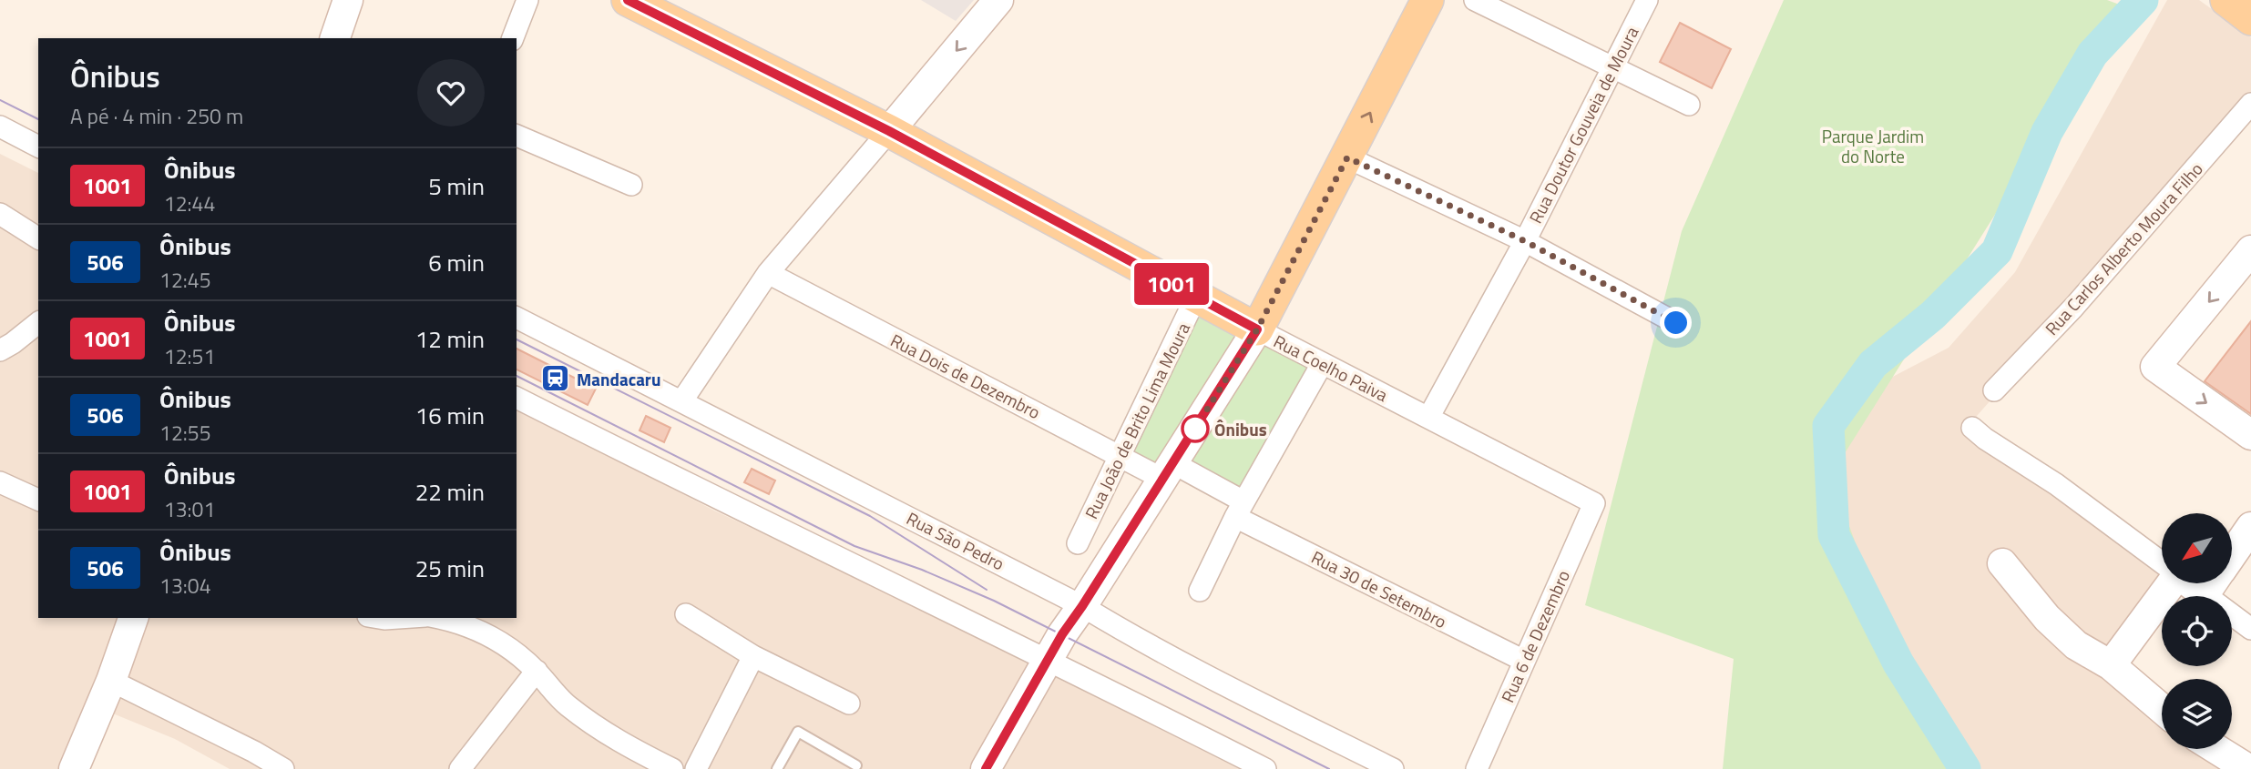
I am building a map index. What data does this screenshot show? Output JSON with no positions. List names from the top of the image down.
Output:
{
  "streets": {
    "main road": ["Rua Coelho Paiva"],
    "street": [
      "Rua Doutor Gouveia de Moura",
      "Rua Carlos Alberto Moura Filho",
      "Rua Dois de Dezembro",
      "Rua João de Brito Lima Moura",
      "Rua São Pedro",
      "Rua 30 de Setembro",
      "Rua 6 de Dezembro"
    ]
  },
  "crossings": [
    ["Rua Doutor Gouveia de Moura", "Rua Coelho Paiva"],
    ["Rua Coelho Paiva", "Rua João de Brito Lima Moura"],
    ["Rua Coelho Paiva", "Rua 6 de Dezembro"],
    ["Rua Dois de Dezembro", "Rua João de Brito Lima Moura"],
    ["Rua Dois de Dezembro", "Rua 30 de Setembro"],
    ["Rua 30 de Setembro", "Rua 6 de Dezembro"]
  ],
  "parks": ["Parque Jardim do Norte"],
  "places": {
    "station": ["Mandacaru"],
    "other": ["Ônibus"]
  },
  "lines": ["bus line 1001"],
  "north": "bottom left",
  "page": {
    "on_map": "1001",
    "heading": ["Ônibus", "A pé · 4 min · 250 m"],
    "list": [
      {
        "mark": "1001",
        "name": "Ônibus",
        "note": "12:44",
        "value": "5 min"
      },
      {
        "mark": "506",
        "name": "Ônibus",
        "note": "12:45",
        "value": "6 min"
      },
      {
        "mark": "1001",
        "name": "Ônibus",
        "note": "12:51",
        "value": "12 min"
      },
      {
        "mark": "506",
        "name": "Ônibus",
        "note": "12:55",
        "value": "16 min"
      },
      {
        "mark": "1001",
        "name": "Ônibus",
        "note": "13:01",
        "value": "22 min"
      },
      {
        "mark": "506",
        "name": "Ônibus",
        "note": "13:04",
        "value": "25 min"
      }
    ]
  }
}
